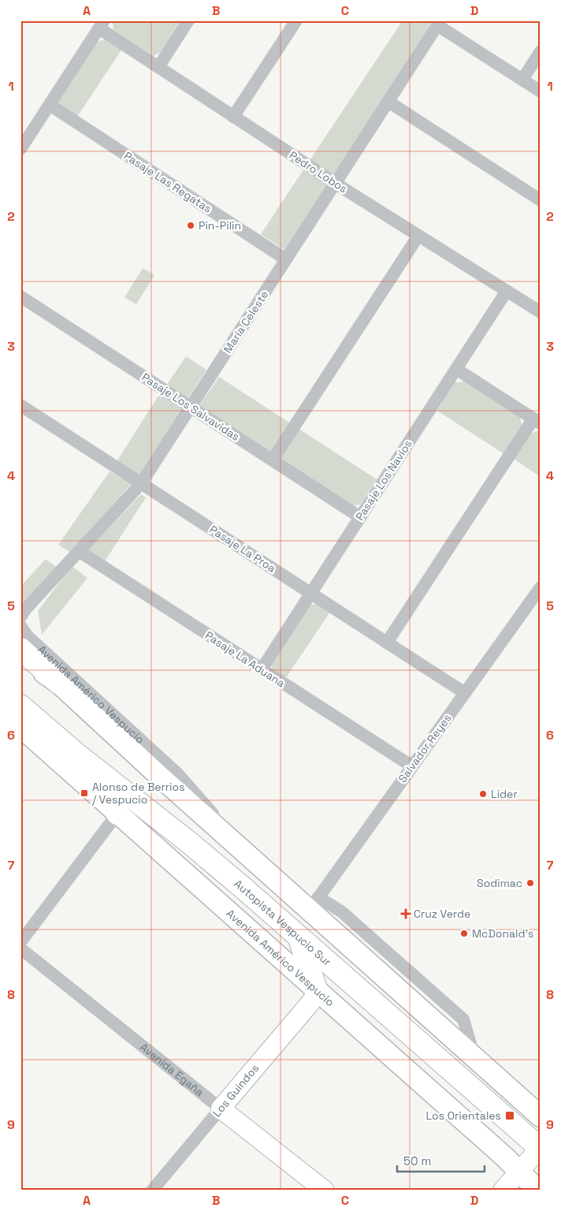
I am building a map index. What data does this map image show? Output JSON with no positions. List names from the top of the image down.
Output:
{
  "streets": {
    "highway": ["Autopista Vespucio Sur"],
    "main road": ["Avenida Américo Vespucio"],
    "street": [
      "Pedro Lobos",
      "Pasaje Las Regatas",
      "María Celeste",
      "Pasaje Los Salvavidas",
      "Pasaje Los Navíos",
      "Pasaje La Proa",
      "Pasaje La Aduana",
      "Salvador Reyes",
      "Avenida Egaña",
      "Los Guindos"
    ]
  },
  "crossings": [
    ["Pedro Lobos", "María Celeste"],
    ["Pedro Lobos", "Pasaje Los Navíos"],
    ["Pasaje Las Regatas", "María Celeste"],
    ["María Celeste", "Pasaje Los Salvavidas"],
    ["María Celeste", "Pasaje La Proa"],
    ["María Celeste", "Pasaje La Aduana"],
    ["Pasaje Los Salvavidas", "Pasaje Los Navíos"],
    ["Pasaje Los Navíos", "Pasaje La Proa"],
    ["Pasaje Los Navíos", "Pasaje La Aduana"],
    ["Pasaje La Proa", "Salvador Reyes"],
    ["Pasaje La Aduana", "Salvador Reyes"],
    ["Avenida Américo Vespucio", "Salvador Reyes"],
    ["Avenida Américo Vespucio", "Los Guindos"],
    ["Avenida Egaña", "Los Guindos"]
  ],
  "places": {
    "other": [
      "Pin-Pilin",
      "Lider",
      "Sodimac",
      "McDonald's"
    ],
    "transit": ["Alonso de Berrios / Vespucio", "Los Orientales"],
    "health": ["Cruz Verde"]
  },
  "scale_bar": "50 m",
  "grid": {
    "columns": [
      "A",
      "B",
      "C",
      "D"
    ],
    "rows": [
      "1",
      "2",
      "3",
      "4",
      "5",
      "6",
      "7",
      "8",
      "9"
    ]
  }
}
